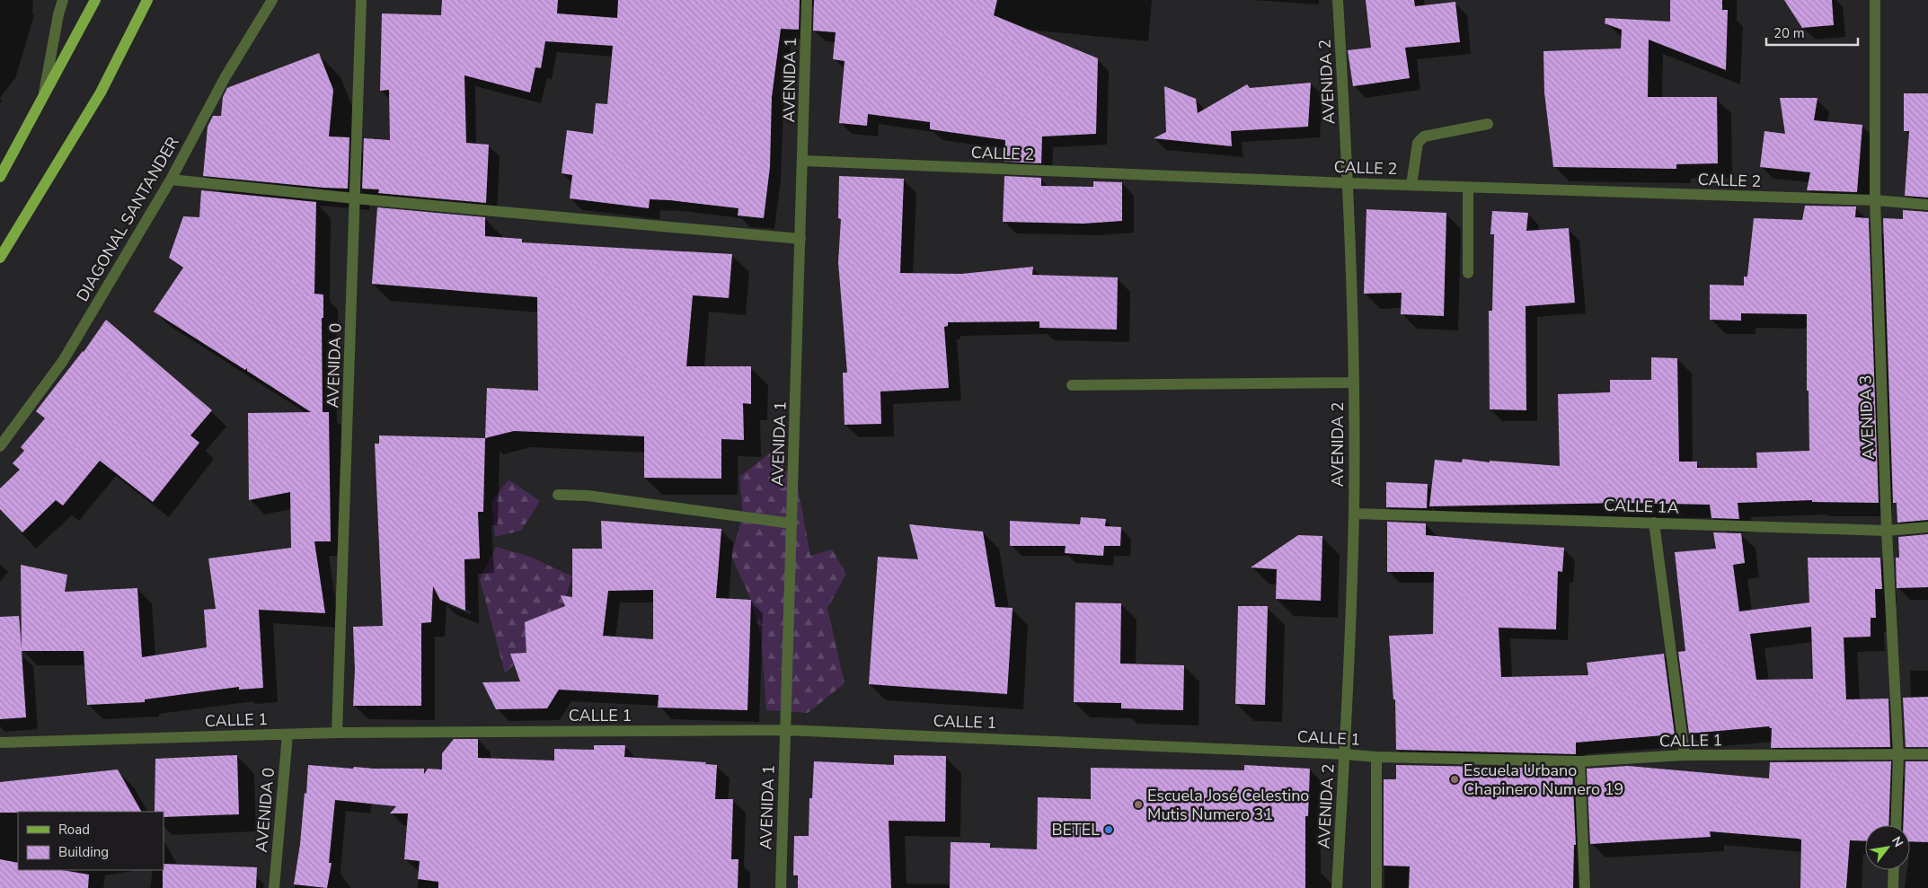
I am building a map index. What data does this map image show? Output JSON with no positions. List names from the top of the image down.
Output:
{
  "streets": {
    "street": [
      "AVENIDA 1",
      "AVENIDA 2",
      "CALLE 2",
      "DIAGONAL SANTANDER",
      "AVENIDA 0",
      "AVENIDA 3",
      "CALLE 1A",
      "CALLE 1"
    ]
  },
  "crossings": [
    ["AVENIDA 1", "CALLE 2"],
    ["AVENIDA 1", "CALLE 1"],
    ["AVENIDA 2", "CALLE 2"],
    ["AVENIDA 2", "CALLE 1A"],
    ["AVENIDA 2", "CALLE 1"],
    ["CALLE 2", "AVENIDA 3"],
    ["AVENIDA 0", "CALLE 1"],
    ["AVENIDA 3", "CALLE 1A"],
    ["AVENIDA 3", "CALLE 1"]
  ],
  "places": ["Escuela Urbano Chapinero Numero 19", "Escuela José Celestino Mutis Numero 31", "BETEL"],
  "legend": ["Road", "Building"],
  "scale_bar": "20 m",
  "north": "top right"
}
